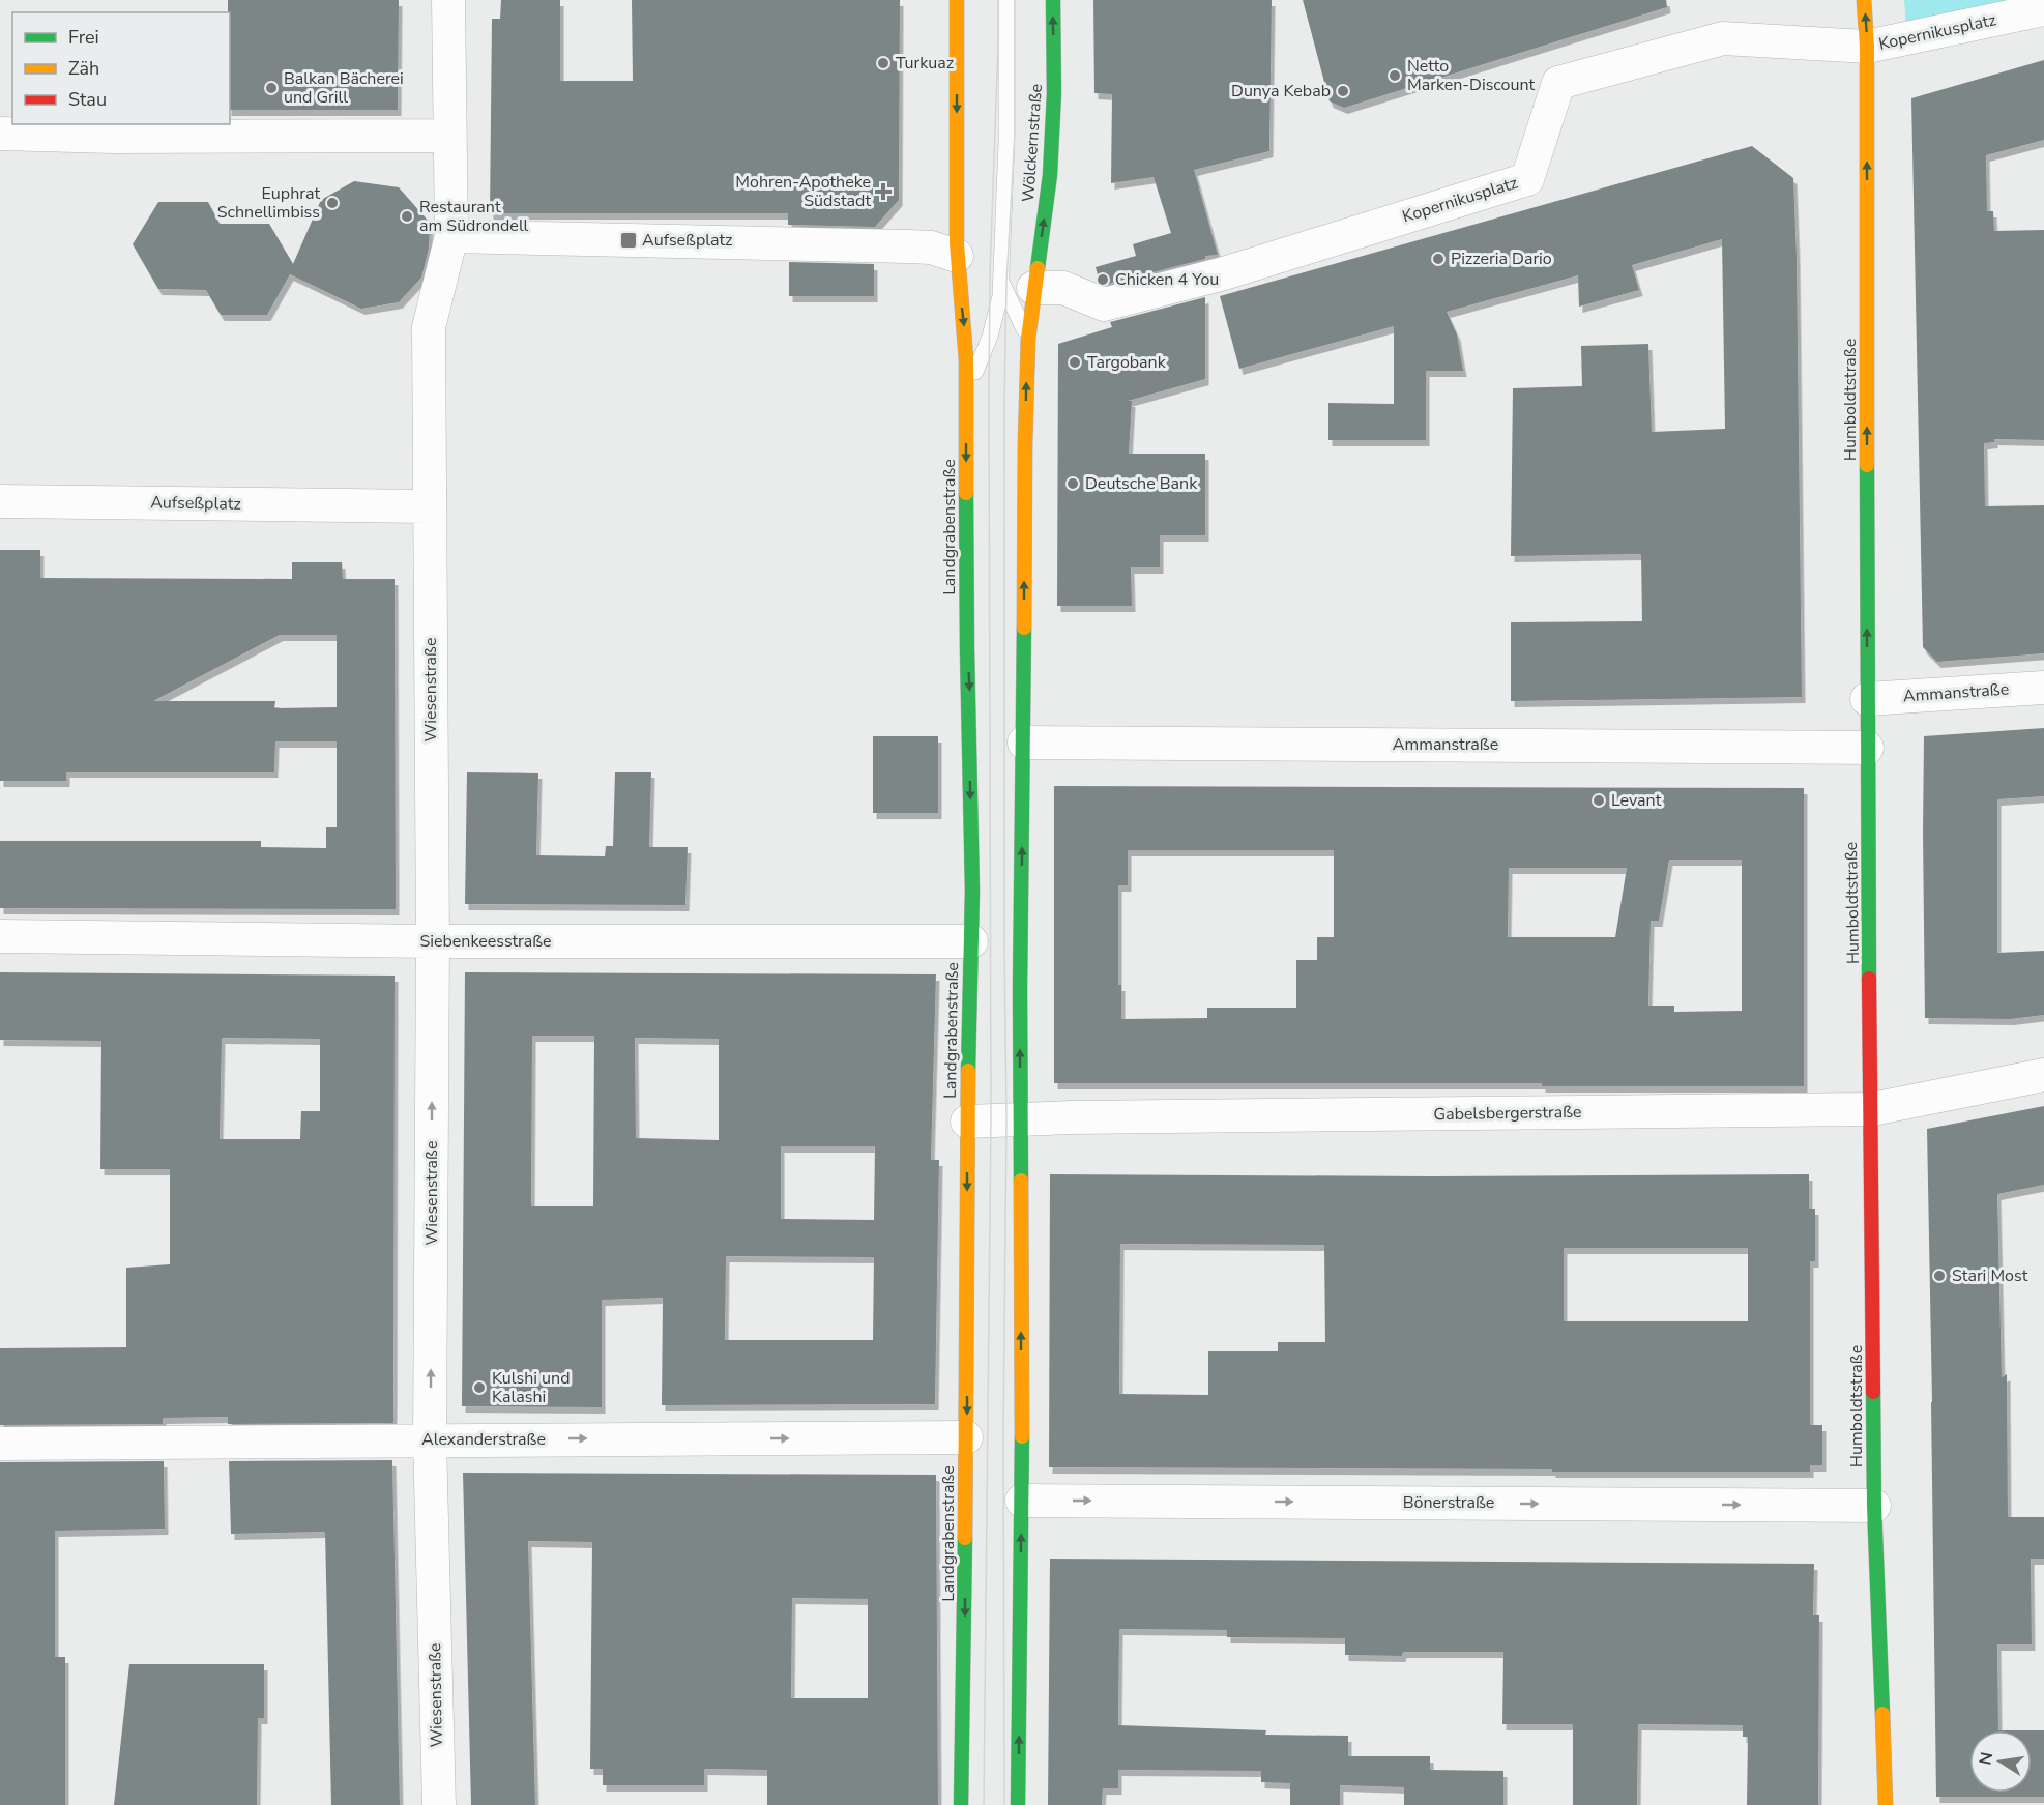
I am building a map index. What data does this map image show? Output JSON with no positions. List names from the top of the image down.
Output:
{
  "streets": {
    "main road": ["Wölckernstraße", "Humboldtstraße", "Landgrabenstraße"],
    "street": [
      "Kopernikusplatz",
      "Aufseßplatz",
      "Wiesenstraße",
      "Ammanstraße",
      "Siebenkeesstraße",
      "Gabelsbergerstraße",
      "Alexanderstraße",
      "Bönerstraße"
    ]
  },
  "crossings": [
    ["Kopernikusplatz", "Wölckernstraße"],
    ["Kopernikusplatz", "Humboldtstraße"],
    ["Humboldtstraße", "Ammanstraße"],
    ["Humboldtstraße", "Gabelsbergerstraße"],
    ["Humboldtstraße", "Bönerstraße"],
    ["Aufseßplatz", "Wiesenstraße"],
    ["Landgrabenstraße", "Siebenkeesstraße"],
    ["Landgrabenstraße", "Gabelsbergerstraße"],
    ["Landgrabenstraße", "Alexanderstraße"],
    ["Wiesenstraße", "Siebenkeesstraße"],
    ["Wiesenstraße", "Alexanderstraße"]
  ],
  "one_way": [
    "Humboldtstraße",
    "Wiesenstraße",
    "Alexanderstraße",
    "Bönerstraße"
  ],
  "places": {
    "other": [
      "Turkuaz",
      "Netto Marken-Discount",
      "Balkan Bächerei und Grill",
      "Dunya Kebab",
      "Euphrat Schnellimbiss",
      "Restaurant am Südrondell",
      "Pizzeria Dario",
      "Chicken 4 You",
      "Targobank",
      "Deutsche Bank",
      "Levant",
      "Stari Most",
      "Kulshi und Kalashi"
    ],
    "health": ["Mohren-Apotheke Südstadt"],
    "transit": ["Aufseßplatz"]
  },
  "legend": ["Frei", "Zäh", "Stau"],
  "north": "left"
}
